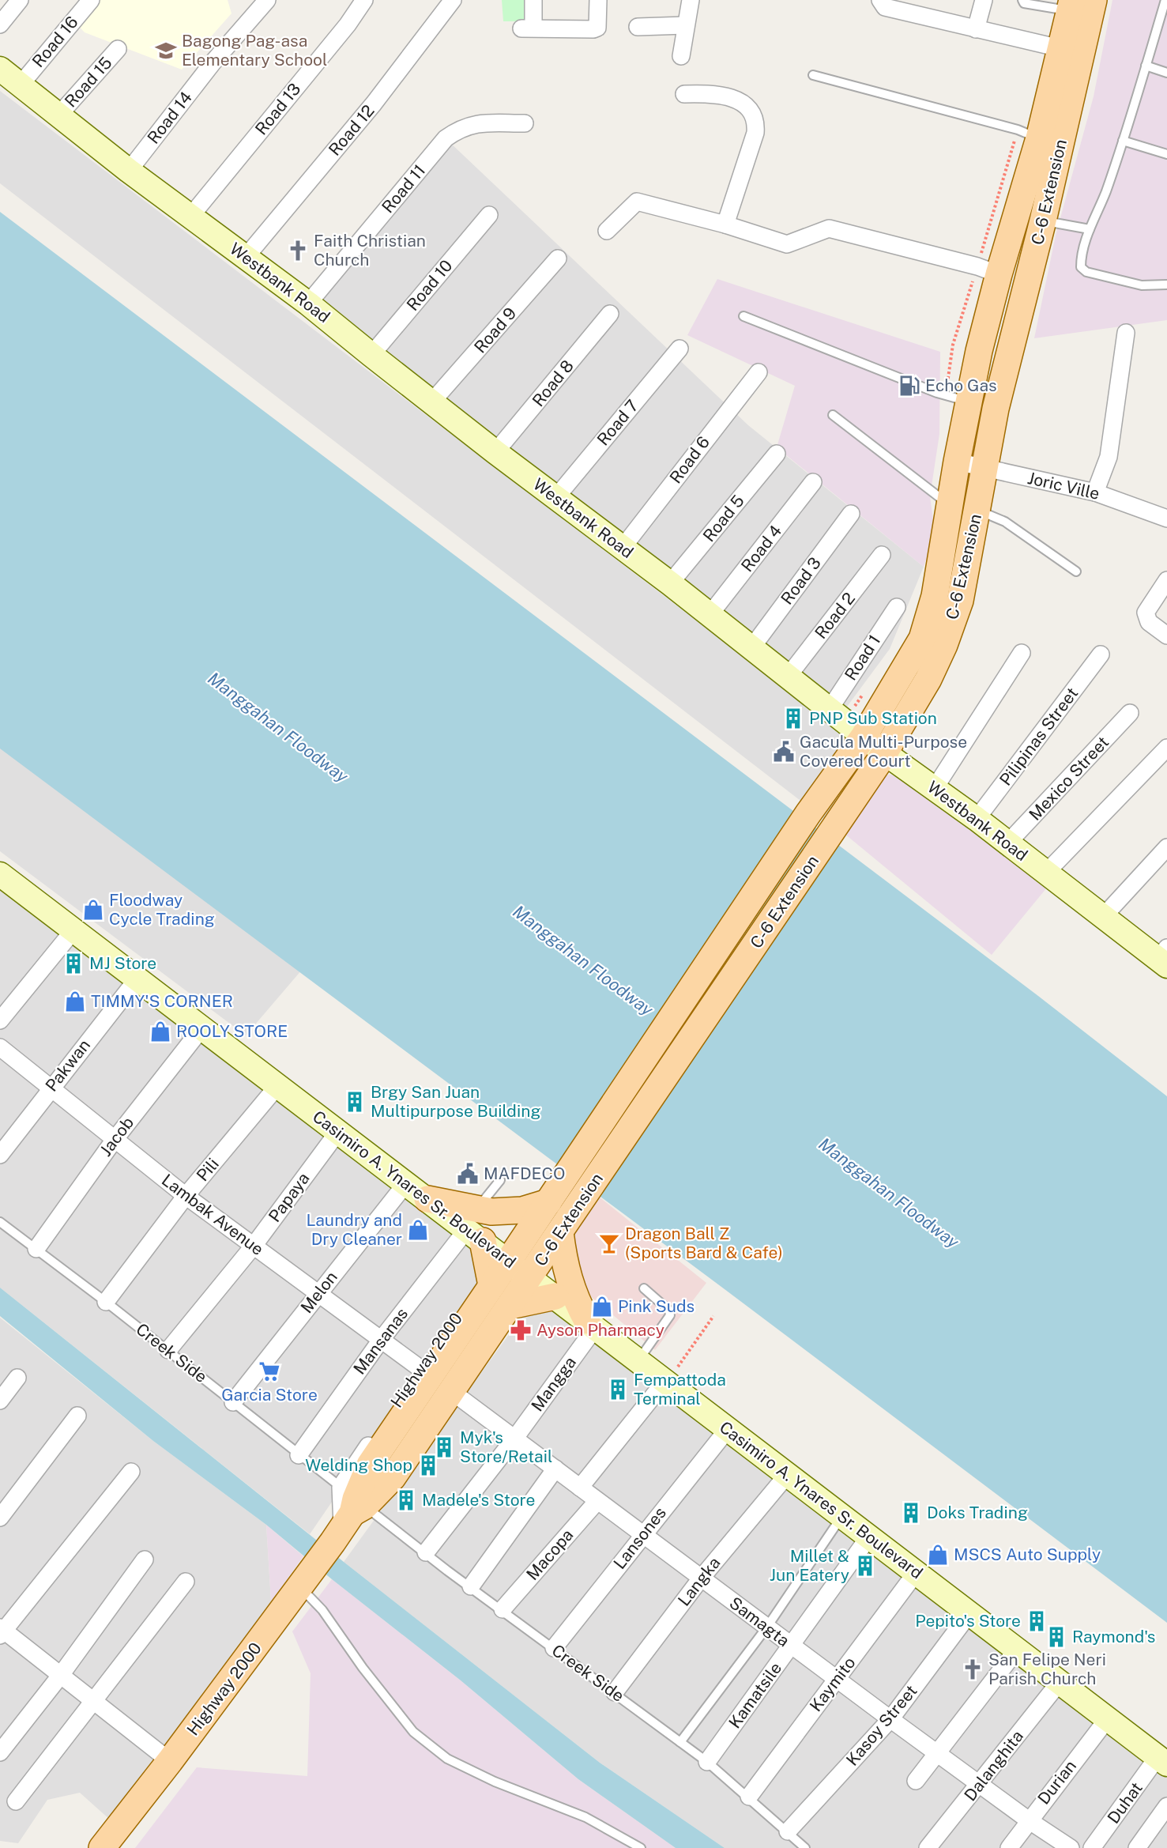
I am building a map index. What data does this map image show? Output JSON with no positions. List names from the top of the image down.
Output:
{
  "streets": {
    "main road": ["C-6 Extension", "Highway 2000"],
    "street": [
      "Road 16",
      "Road 15",
      "Road 13",
      "Road 14",
      "Road 12",
      "Road 11",
      "Westbank Road",
      "Road 10",
      "Road 9",
      "Road 8",
      "Road 7",
      "Road 6",
      "Joric Ville",
      "Road 5",
      "Road 4",
      "Road 3",
      "Road 2",
      "Road 1",
      "Pilipinas Street",
      "Mexico Street",
      "Pakwan",
      "Jacob",
      "Pili",
      "Casimiro A. Ynares Sr. Boulevard",
      "Papaya",
      "Lambak Avenue",
      "Melon",
      "Mansanas",
      "Mangga",
      "Lansones",
      "Macopa",
      "Langka",
      "Samagta",
      "Kaymito",
      "Kamatsile",
      "Kasoy Street",
      "Dalanghita",
      "Durian",
      "Duhat"
    ],
    "lane": ["Creek Side"]
  },
  "crossings": [
    ["Road 16", "Westbank Road"],
    ["Road 15", "Westbank Road"],
    ["Road 13", "Westbank Road"],
    ["Road 14", "Westbank Road"],
    ["Road 12", "Westbank Road"],
    ["Road 11", "Westbank Road"],
    ["C-6 Extension", "Westbank Road"],
    ["C-6 Extension", "Joric Ville"],
    ["C-6 Extension", "Casimiro A. Ynares Sr. Boulevard"],
    ["C-6 Extension", "Highway 2000"],
    ["Westbank Road", "Road 10"],
    ["Westbank Road", "Road 9"],
    ["Westbank Road", "Road 8"],
    ["Westbank Road", "Road 7"],
    ["Westbank Road", "Road 6"],
    ["Westbank Road", "Road 5"],
    ["Westbank Road", "Road 4"],
    ["Westbank Road", "Road 3"],
    ["Westbank Road", "Road 2"],
    ["Westbank Road", "Road 1"],
    ["Westbank Road", "Pilipinas Street"],
    ["Westbank Road", "Mexico Street"],
    ["Pakwan", "Casimiro A. Ynares Sr. Boulevard"],
    ["Pakwan", "Lambak Avenue"],
    ["Jacob", "Casimiro A. Ynares Sr. Boulevard"],
    ["Jacob", "Lambak Avenue"],
    ["Jacob", "Creek Side"],
    ["Pili", "Casimiro A. Ynares Sr. Boulevard"],
    ["Pili", "Lambak Avenue"],
    ["Pili", "Creek Side"],
    ["Casimiro A. Ynares Sr. Boulevard", "Papaya"],
    ["Casimiro A. Ynares Sr. Boulevard", "Melon"],
    ["Casimiro A. Ynares Sr. Boulevard", "Highway 2000"],
    ["Casimiro A. Ynares Sr. Boulevard", "Mangga"],
    ["Casimiro A. Ynares Sr. Boulevard", "Lansones"],
    ["Casimiro A. Ynares Sr. Boulevard", "Langka"],
    ["Casimiro A. Ynares Sr. Boulevard", "Kaymito"],
    ["Casimiro A. Ynares Sr. Boulevard", "Kamatsile"],
    ["Casimiro A. Ynares Sr. Boulevard", "Kasoy Street"],
    ["Casimiro A. Ynares Sr. Boulevard", "Dalanghita"],
    ["Casimiro A. Ynares Sr. Boulevard", "Durian"],
    ["Casimiro A. Ynares Sr. Boulevard", "Duhat"],
    ["Papaya", "Lambak Avenue"],
    ["Papaya", "Creek Side"],
    ["Lambak Avenue", "Melon"],
    ["Lambak Avenue", "Mansanas"],
    ["Lambak Avenue", "Highway 2000"],
    ["Melon", "Creek Side"],
    ["Mansanas", "Creek Side"],
    ["Creek Side", "Highway 2000"],
    ["Creek Side", "Mangga"],
    ["Creek Side", "Lansones"],
    ["Creek Side", "Macopa"],
    ["Creek Side", "Langka"],
    ["Creek Side", "Kaymito"],
    ["Creek Side", "Kamatsile"],
    ["Creek Side", "Kasoy Street"],
    ["Highway 2000", "Samagta"],
    ["Mangga", "Samagta"],
    ["Lansones", "Samagta"],
    ["Macopa", "Samagta"],
    ["Langka", "Samagta"],
    ["Samagta", "Kaymito"],
    ["Samagta", "Kamatsile"],
    ["Samagta", "Kasoy Street"],
    ["Samagta", "Dalanghita"],
    ["Samagta", "Durian"]
  ],
  "water": ["Manggahan Floodway"],
  "places": {
    "school or university": ["Bagong Pag-asa Elementary School"],
    "church": ["Faith Christian Church", "San Felipe Neri Parish Church"],
    "fuel station": ["Echo Gas"],
    "building": [
      "PNP Sub Station",
      "MJ Store",
      "Brgy San Juan Multipurpose Building",
      "Fempattoda Terminal",
      "Myk's Store/Retail",
      "Welding Shop",
      "Madele's Store",
      "Doks Trading",
      "Millet & Jun Eatery",
      "Pepito's Store",
      "Raymond's"
    ],
    "public building": ["Gacula Multi-Purpose Covered Court", "MAFDECO"],
    "shop": [
      "Floodway Cycle Trading",
      "TIMMY'S CORNER",
      "ROOLY STORE",
      "Laundry and Dry Cleaner",
      "Pink Suds",
      "MSCS Auto Supply"
    ],
    "bar": ["Dragon Ball Z (Sports Bard & Cafe)"],
    "pharmacy": ["Ayson Pharmacy"],
    "supermarket": ["Garcia Store"]
  }
}
